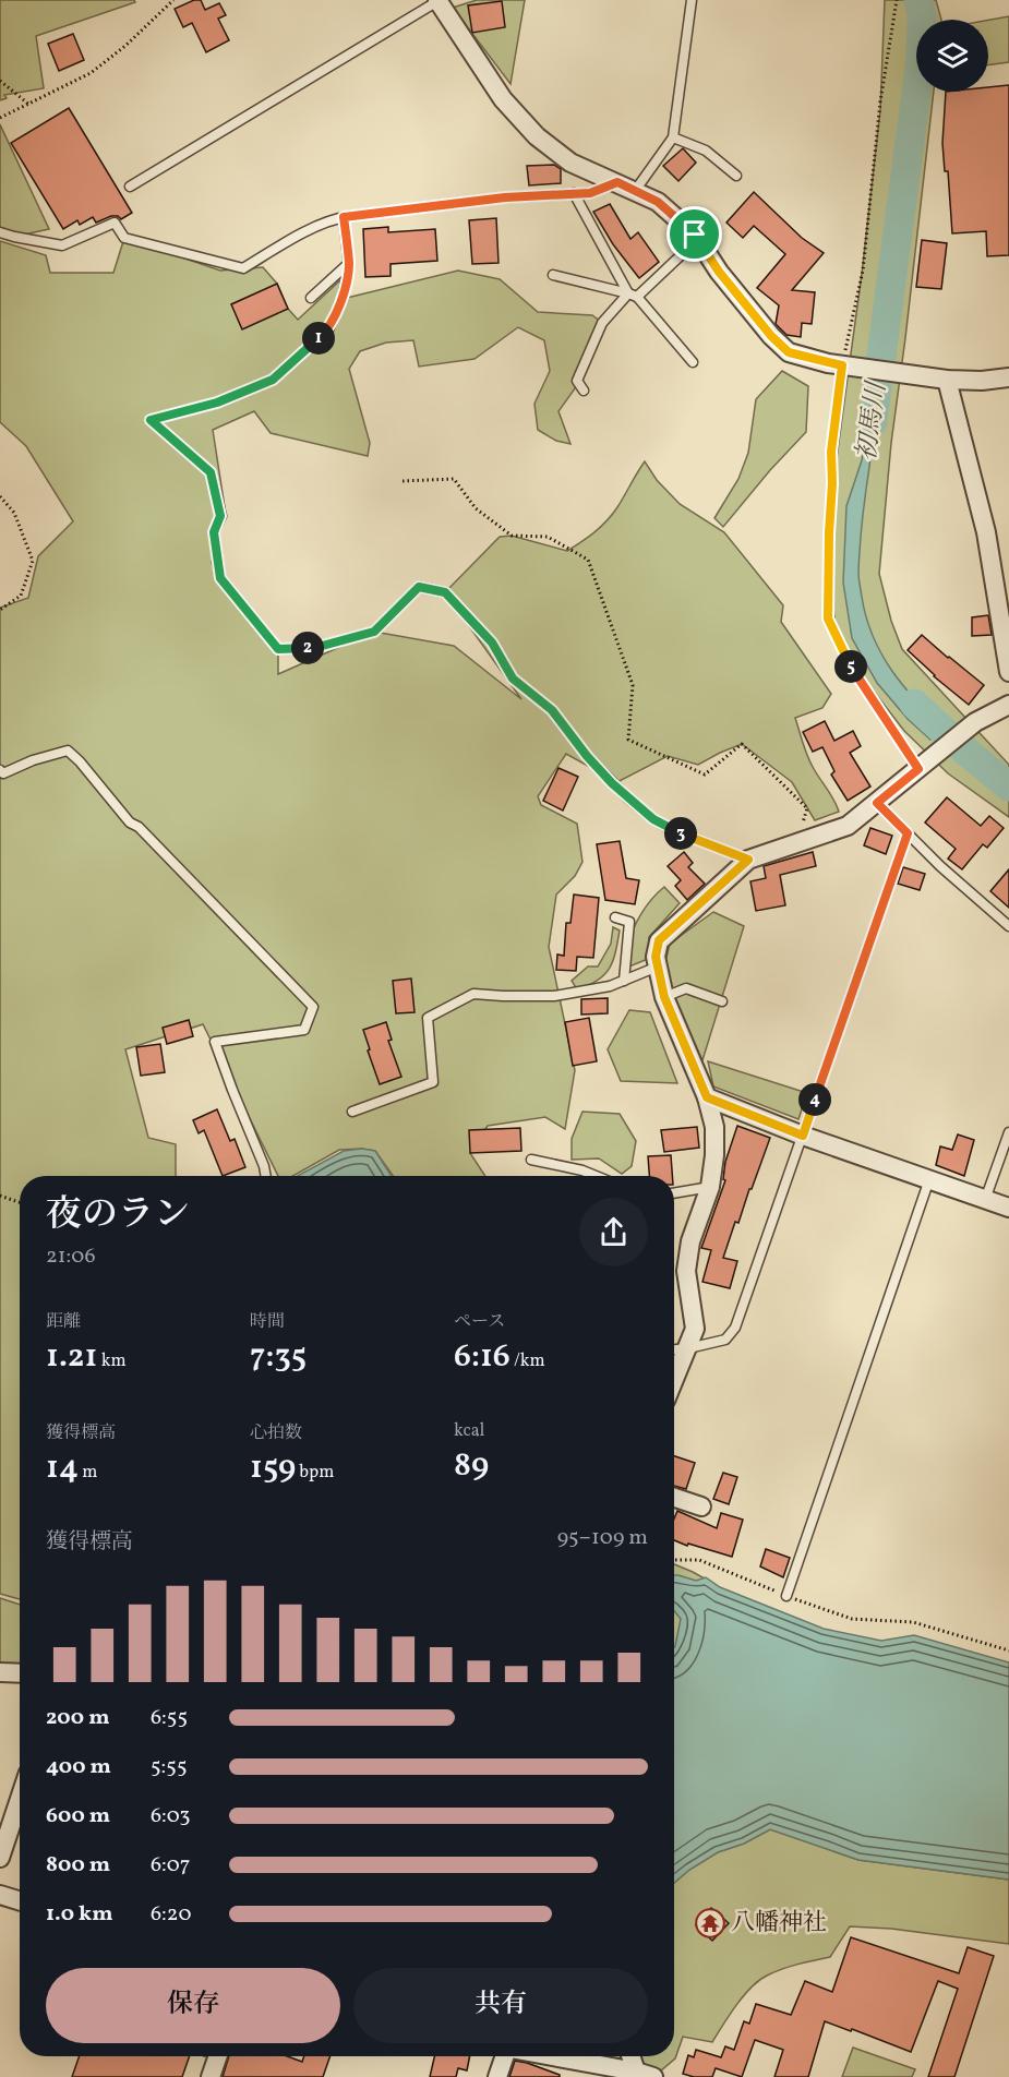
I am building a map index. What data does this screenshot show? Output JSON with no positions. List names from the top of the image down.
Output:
{
  "water": ["初馬川"],
  "places": {
    "temple": ["八幡神社"]
  },
  "page": {
    "pins": [
      "1",
      "2",
      "5",
      "3",
      "4"
    ],
    "heading": ["夜のラン", "21:06"],
    "stats": [
      ["距離", "1.21 km"],
      ["時間", "7:35"],
      ["ペース", "6:16 /km"],
      ["獲得標高", "14 m"],
      ["心拍数", "159 bpm"],
      ["kcal", "89"]
    ],
    "chart": ["獲得標高", "95–109 m"],
    "list": [
      {
        "name": "200 m",
        "note": "6:55"
      },
      {
        "name": "400 m",
        "note": "5:55"
      },
      {
        "name": "600 m",
        "note": "6:03"
      },
      {
        "name": "800 m",
        "note": "6:07"
      },
      {
        "name": "1.0 km",
        "note": "6:20"
      }
    ],
    "buttons": ["保存", "共有"]
  }
}
